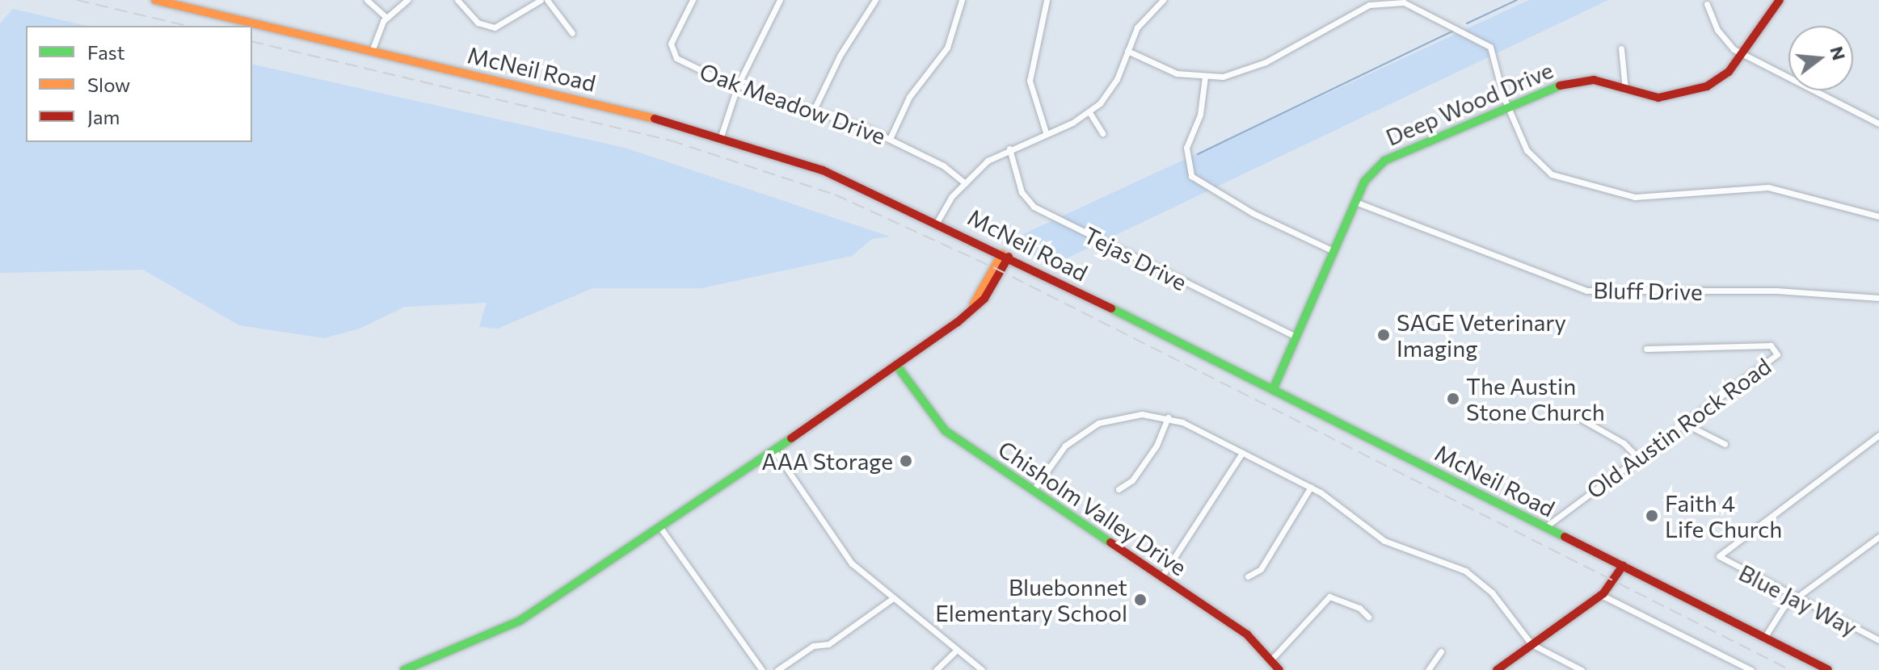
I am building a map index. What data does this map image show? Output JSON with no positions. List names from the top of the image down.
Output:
{
  "streets": {
    "main road": ["McNeil Road", "Deep Wood Drive", "Chisholm Valley Drive"],
    "street": [
      "Oak Meadow Drive",
      "Tejas Drive",
      "Bluff Drive",
      "Old Austin Rock Road",
      "Blue Jay Way"
    ]
  },
  "crossings": [
    ["McNeil Road", "Deep Wood Drive"],
    ["McNeil Road", "Old Austin Rock Road"],
    ["Deep Wood Drive", "Tejas Drive"],
    ["Deep Wood Drive", "Bluff Drive"]
  ],
  "places": [
    "SAGE Veterinary Imaging",
    "The Austin Stone Church",
    "AAA Storage",
    "Faith 4 Life Church",
    "Bluebonnet Elementary School"
  ],
  "legend": ["Fast", "Slow", "Jam"],
  "north": "right"
}
